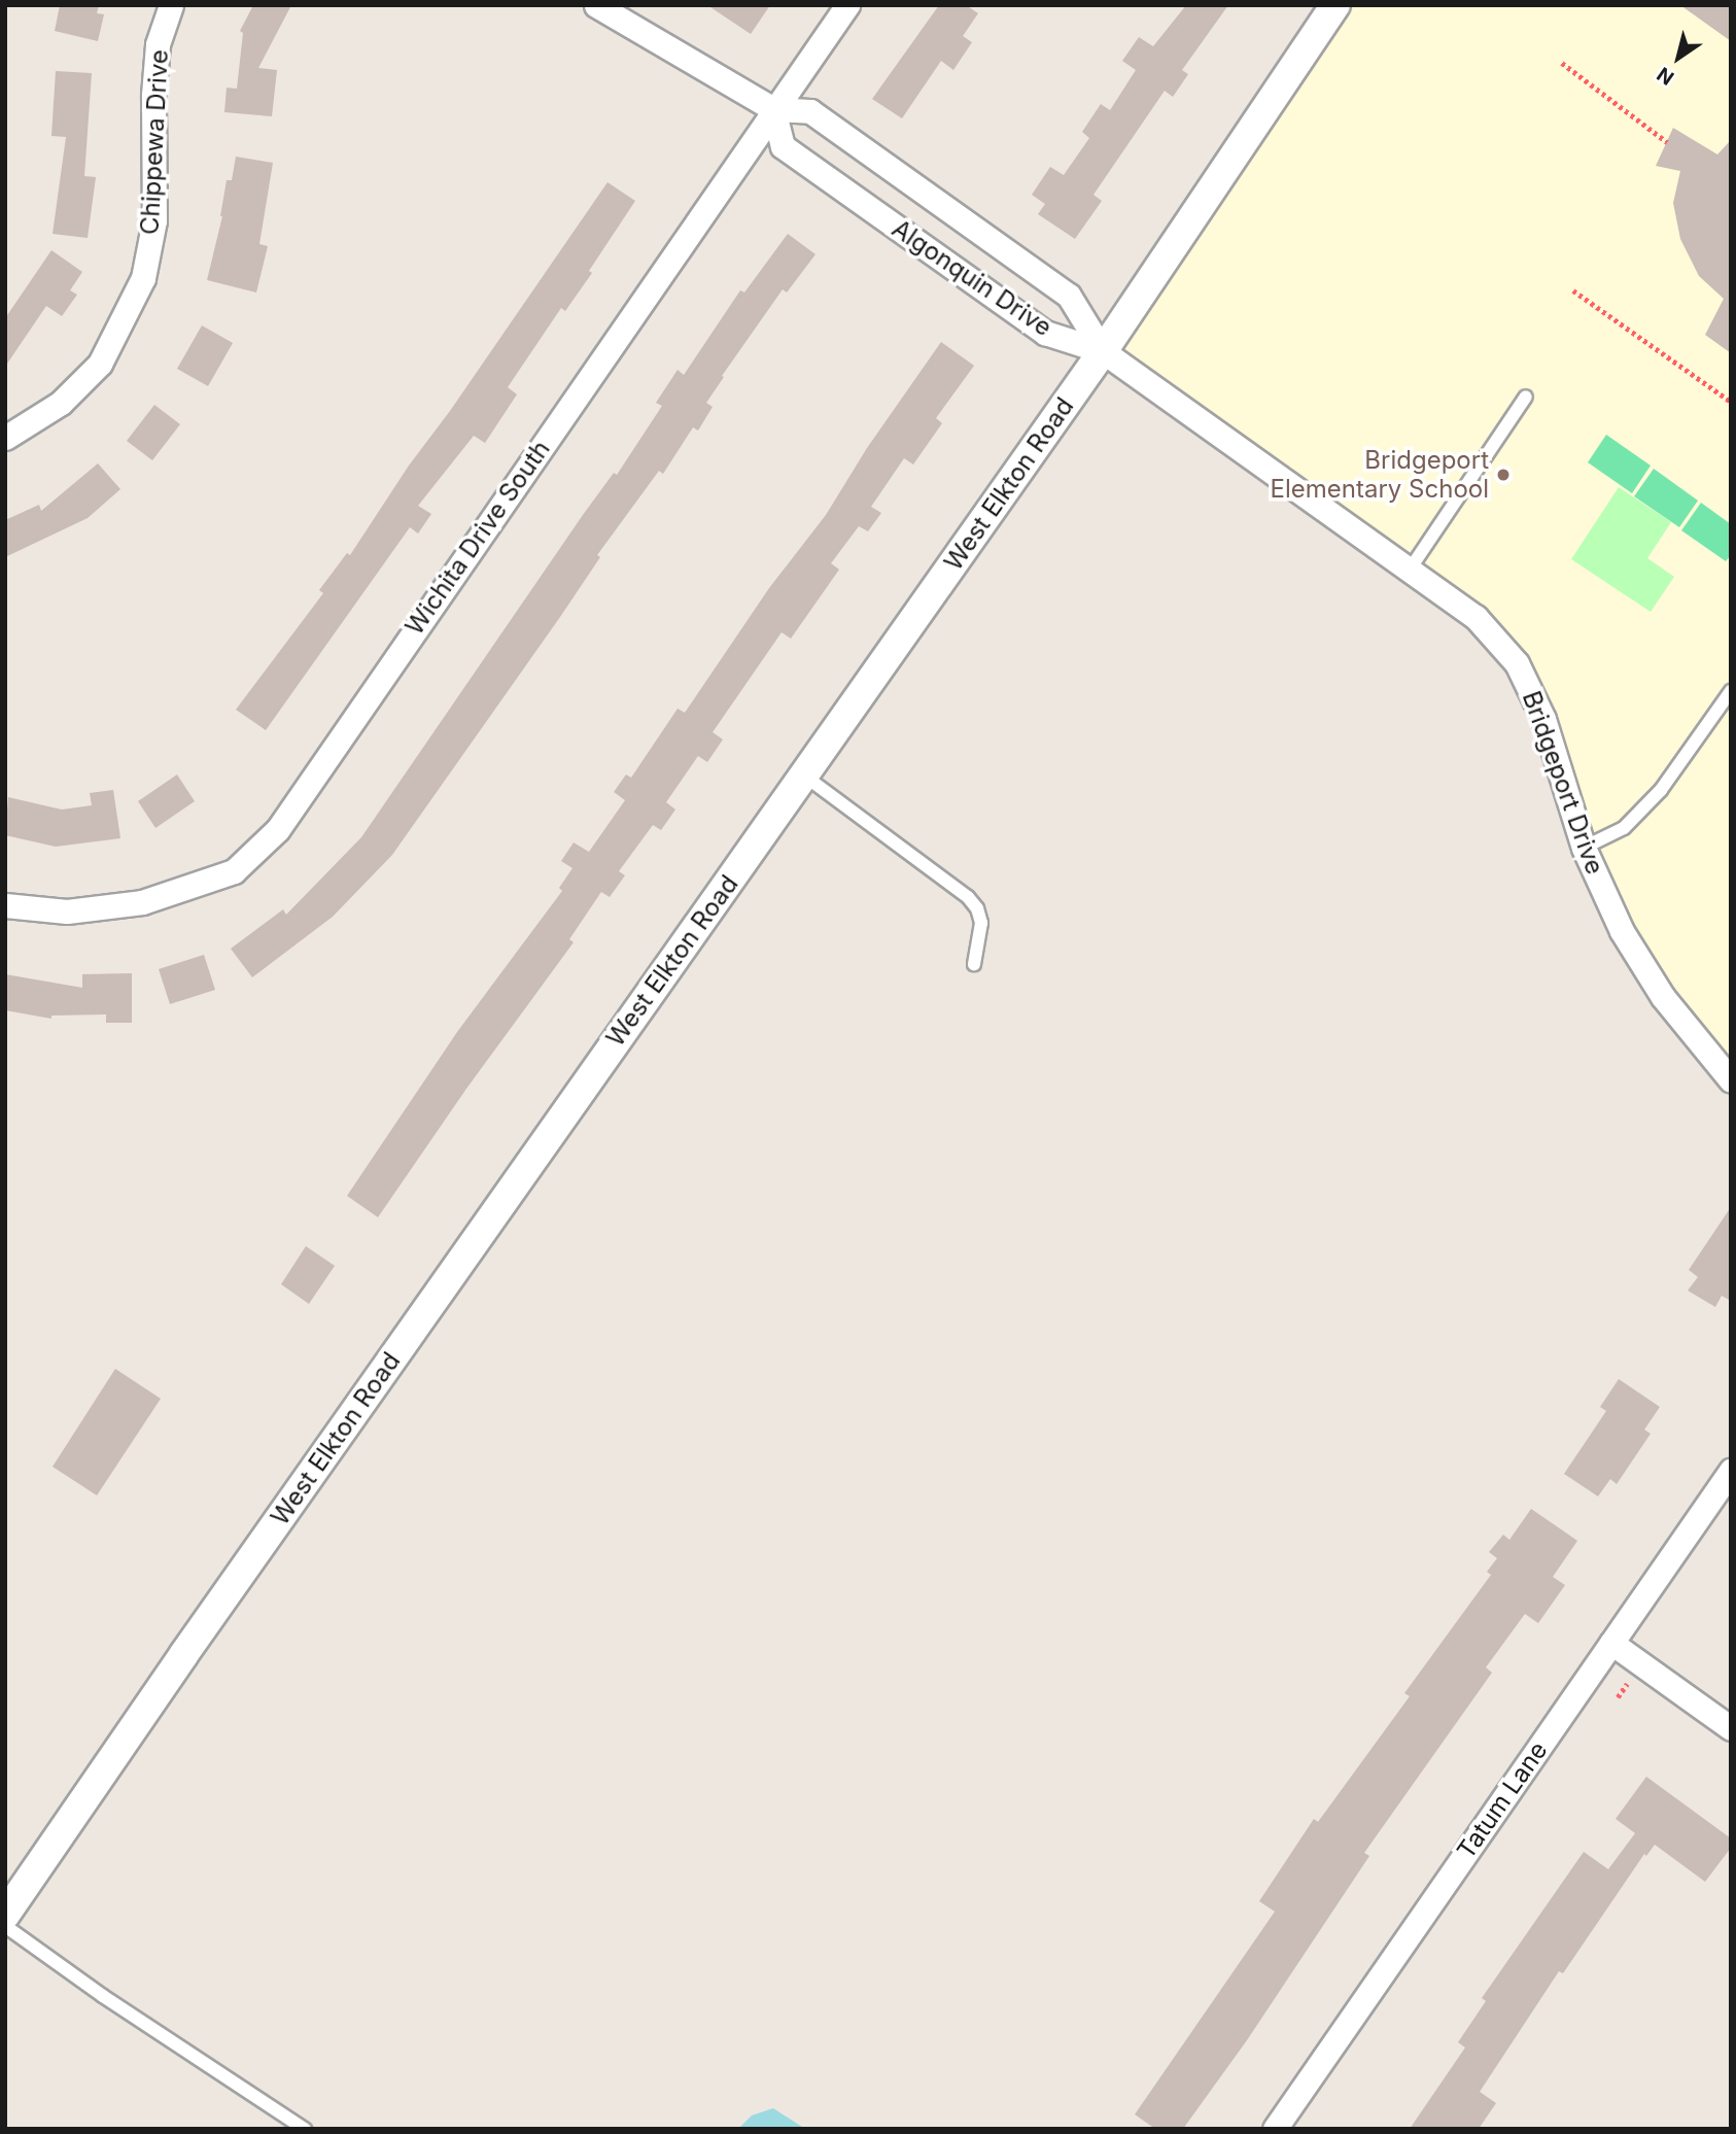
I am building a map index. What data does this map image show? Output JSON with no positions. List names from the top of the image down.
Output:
{
  "streets": {
    "street": [
      "Chippewa Drive",
      "Algonquin Drive",
      "West Elkton Road",
      "Wichita Drive South",
      "Bridgeport Drive",
      "Tatum Lane"
    ]
  },
  "crossings": [
    ["Algonquin Drive", "West Elkton Road"],
    ["Algonquin Drive", "Wichita Drive South"],
    ["Algonquin Drive", "Bridgeport Drive"],
    ["West Elkton Road", "Bridgeport Drive"]
  ],
  "places": ["Bridgeport Elementary School"],
  "north": "bottom left"
}
